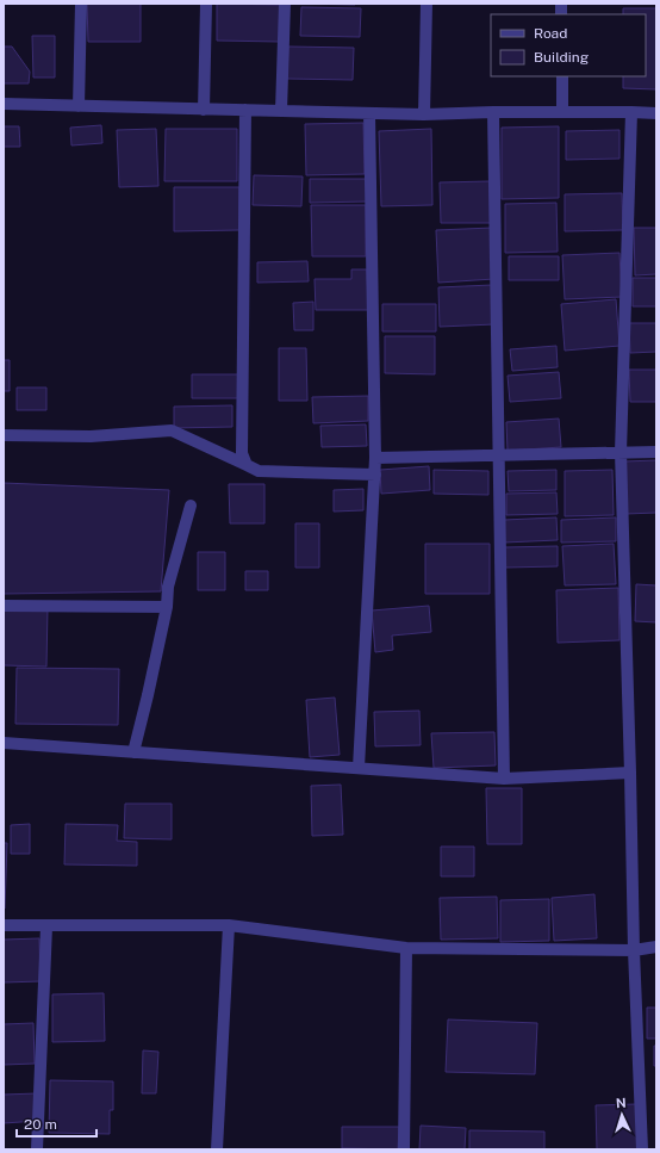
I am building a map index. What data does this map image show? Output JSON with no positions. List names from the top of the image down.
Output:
{
  "legend": ["Road", "Building"],
  "scale_bar": "20 m",
  "north": "top"
}
